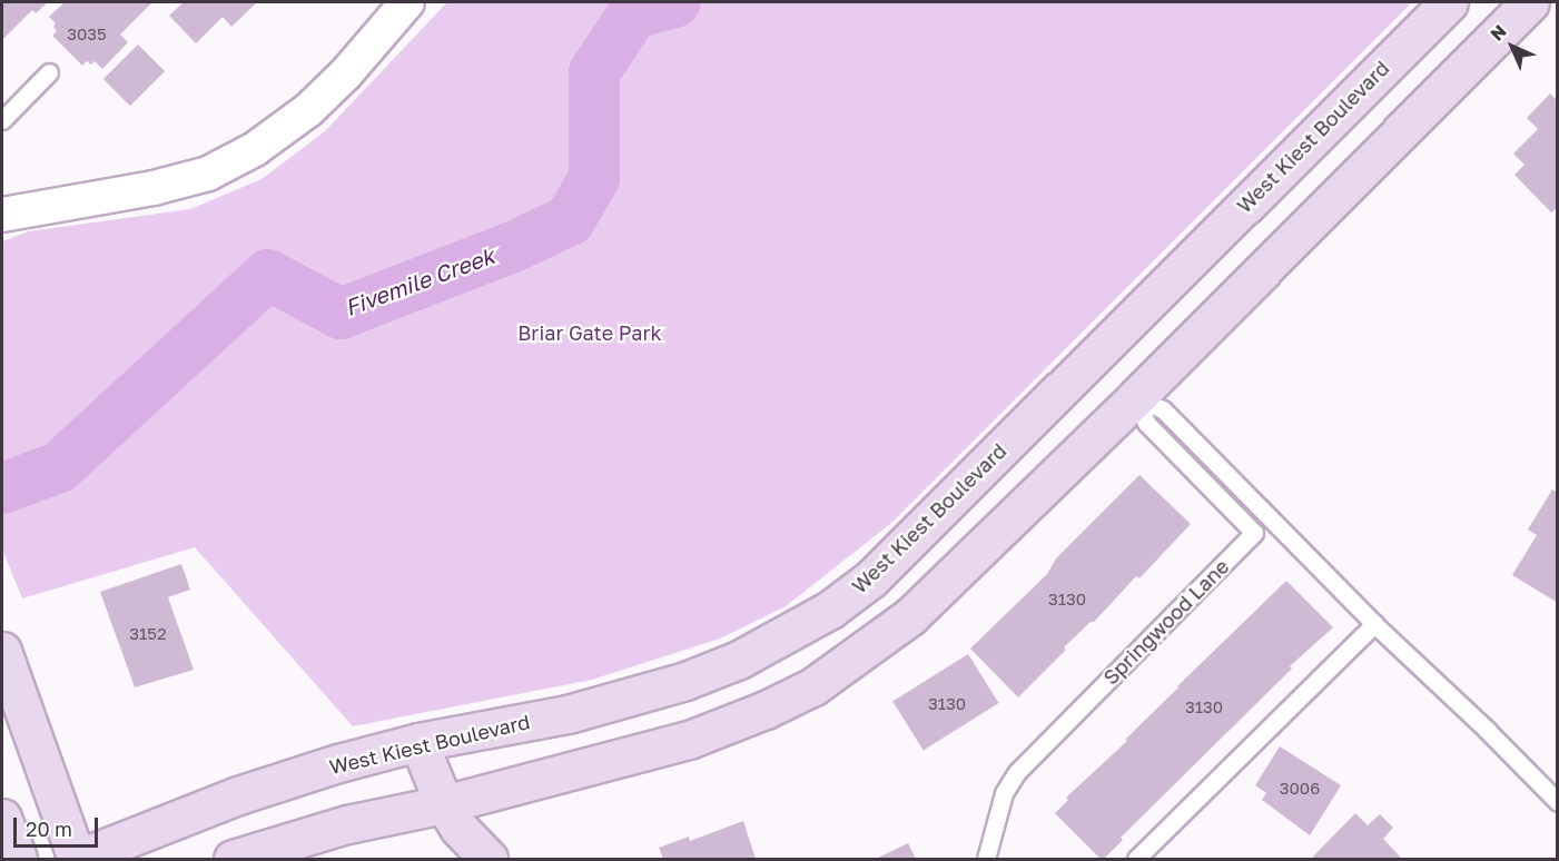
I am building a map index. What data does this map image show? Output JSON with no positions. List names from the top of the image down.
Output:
{
  "streets": {
    "main road": ["West Kiest Boulevard"],
    "lane": ["Springwood Lane"]
  },
  "water": ["Fivemile Creek"],
  "parks": ["Briar Gate Park"],
  "house_numbers": [
    "3035",
    "3130",
    "3152",
    "3130",
    "3130",
    "3006"
  ],
  "scale_bar": "20 m",
  "north": "top left"
}
